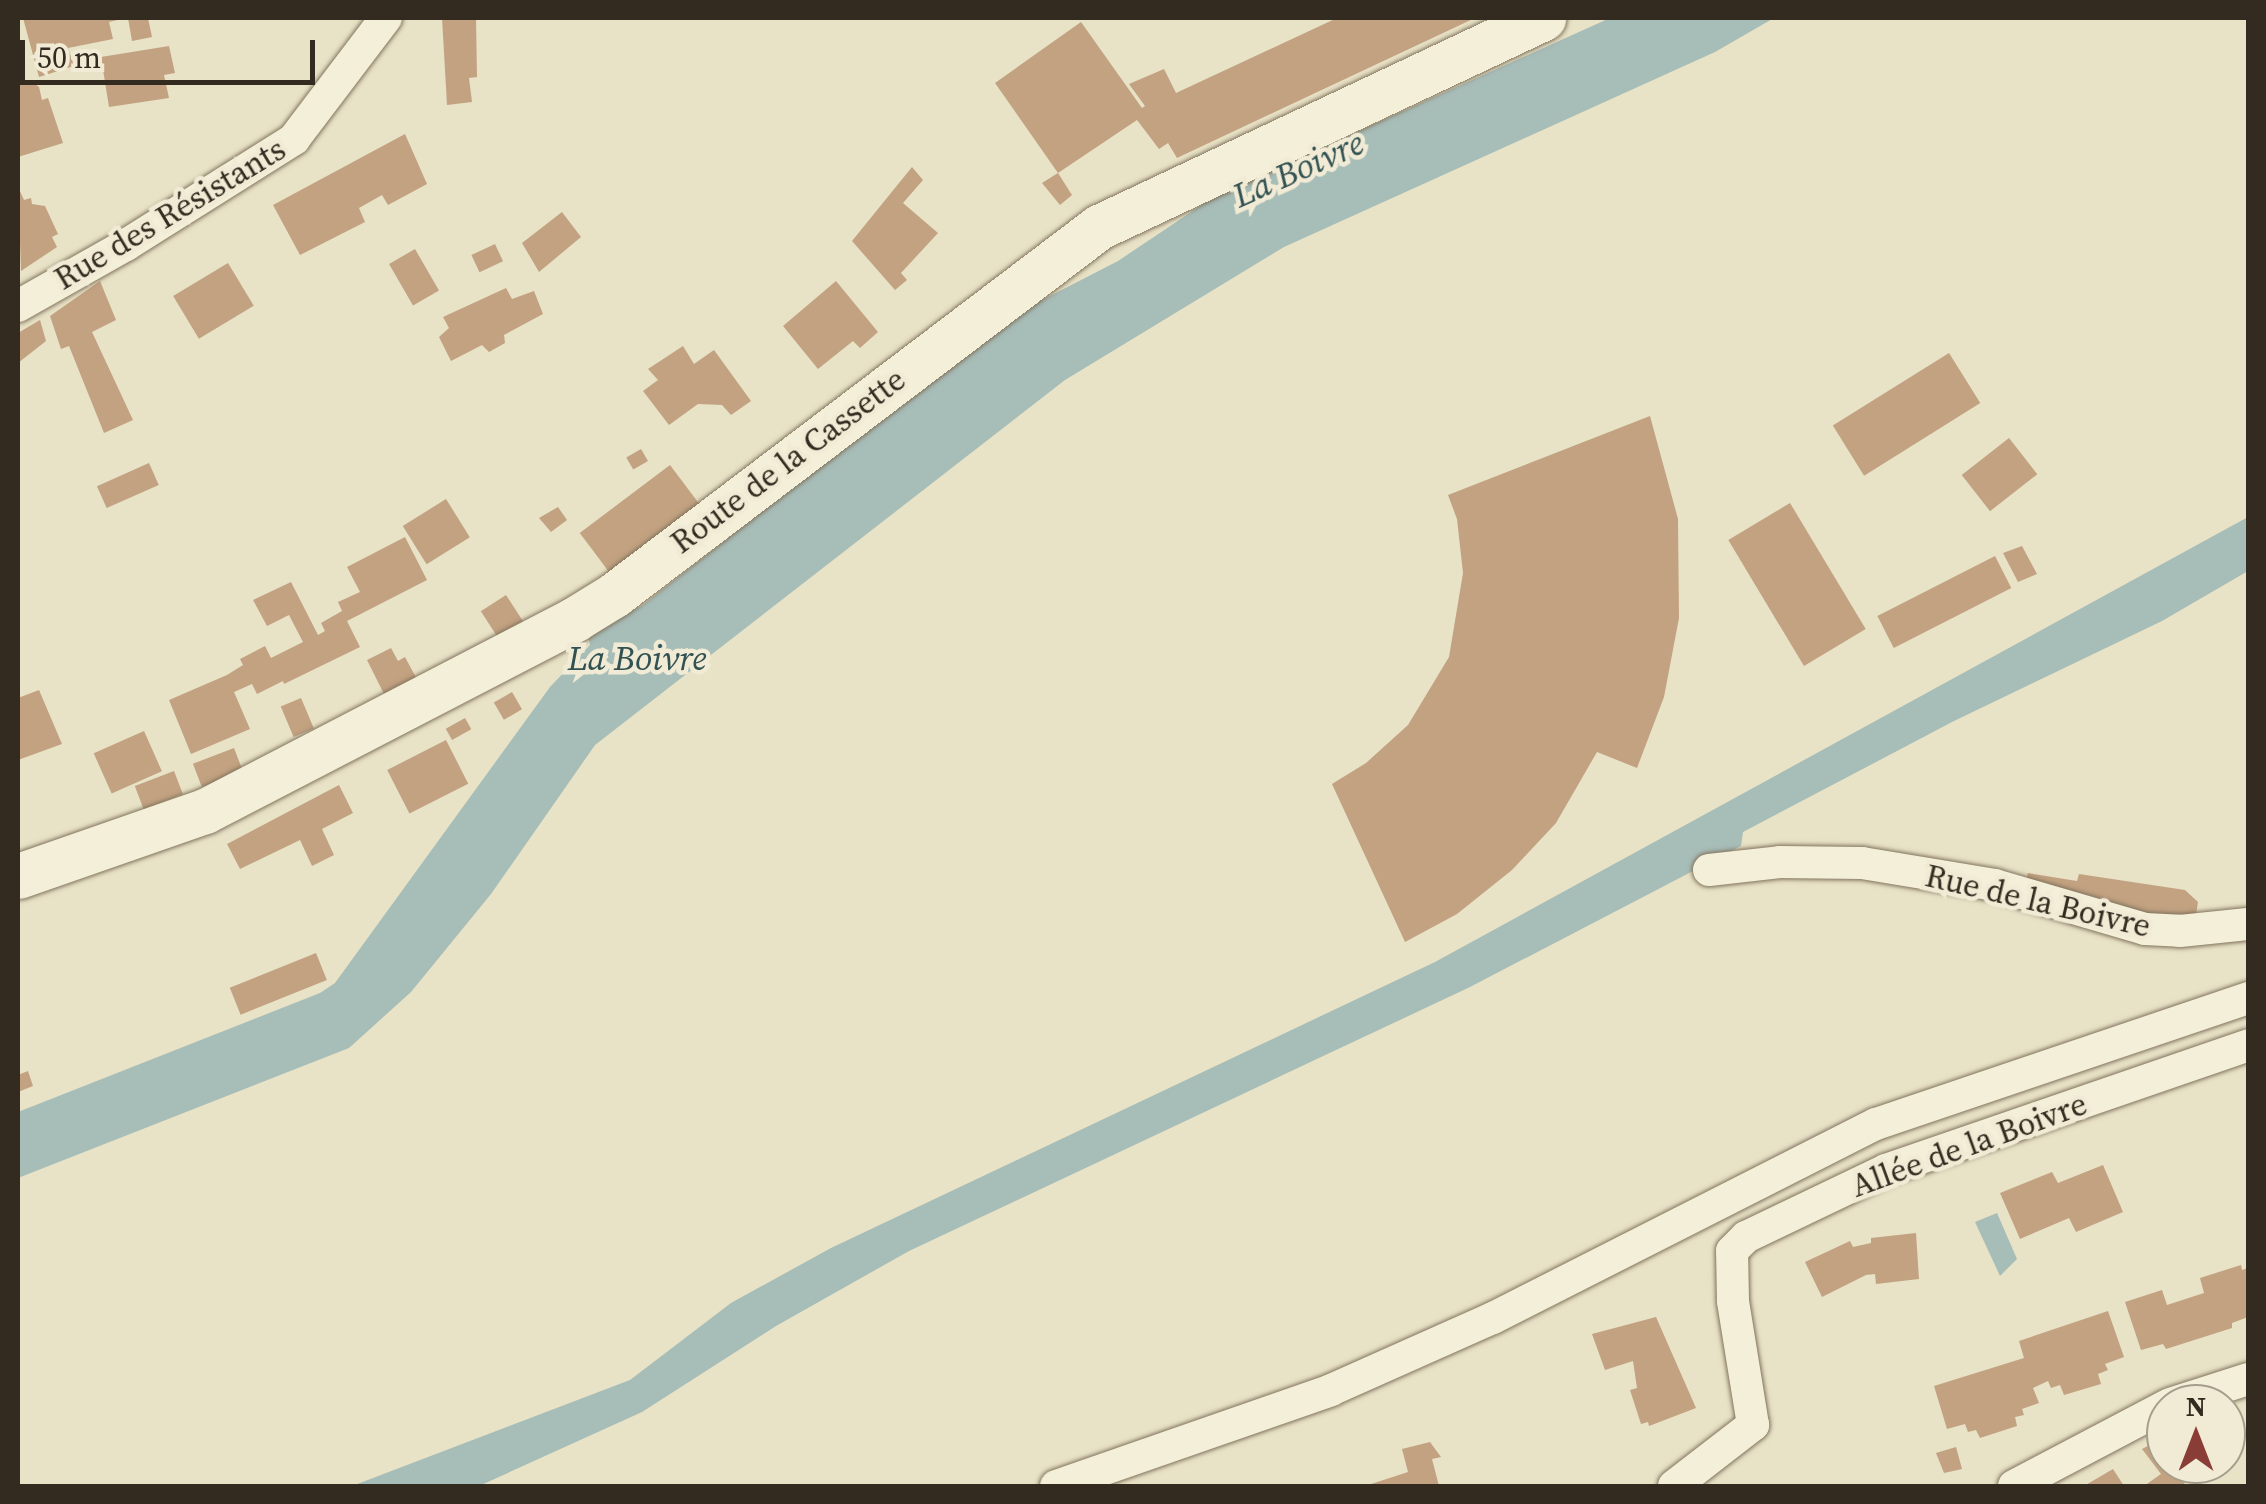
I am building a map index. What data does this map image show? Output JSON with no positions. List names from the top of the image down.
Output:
{
  "streets": {
    "street": [
      "Rue des Résistants",
      "Route de la Cassette",
      "Rue de la Boivre",
      "Allée de la Boivre"
    ]
  },
  "water": ["La Boivre"],
  "scale_bar": "50 m",
  "north": "top"
}
